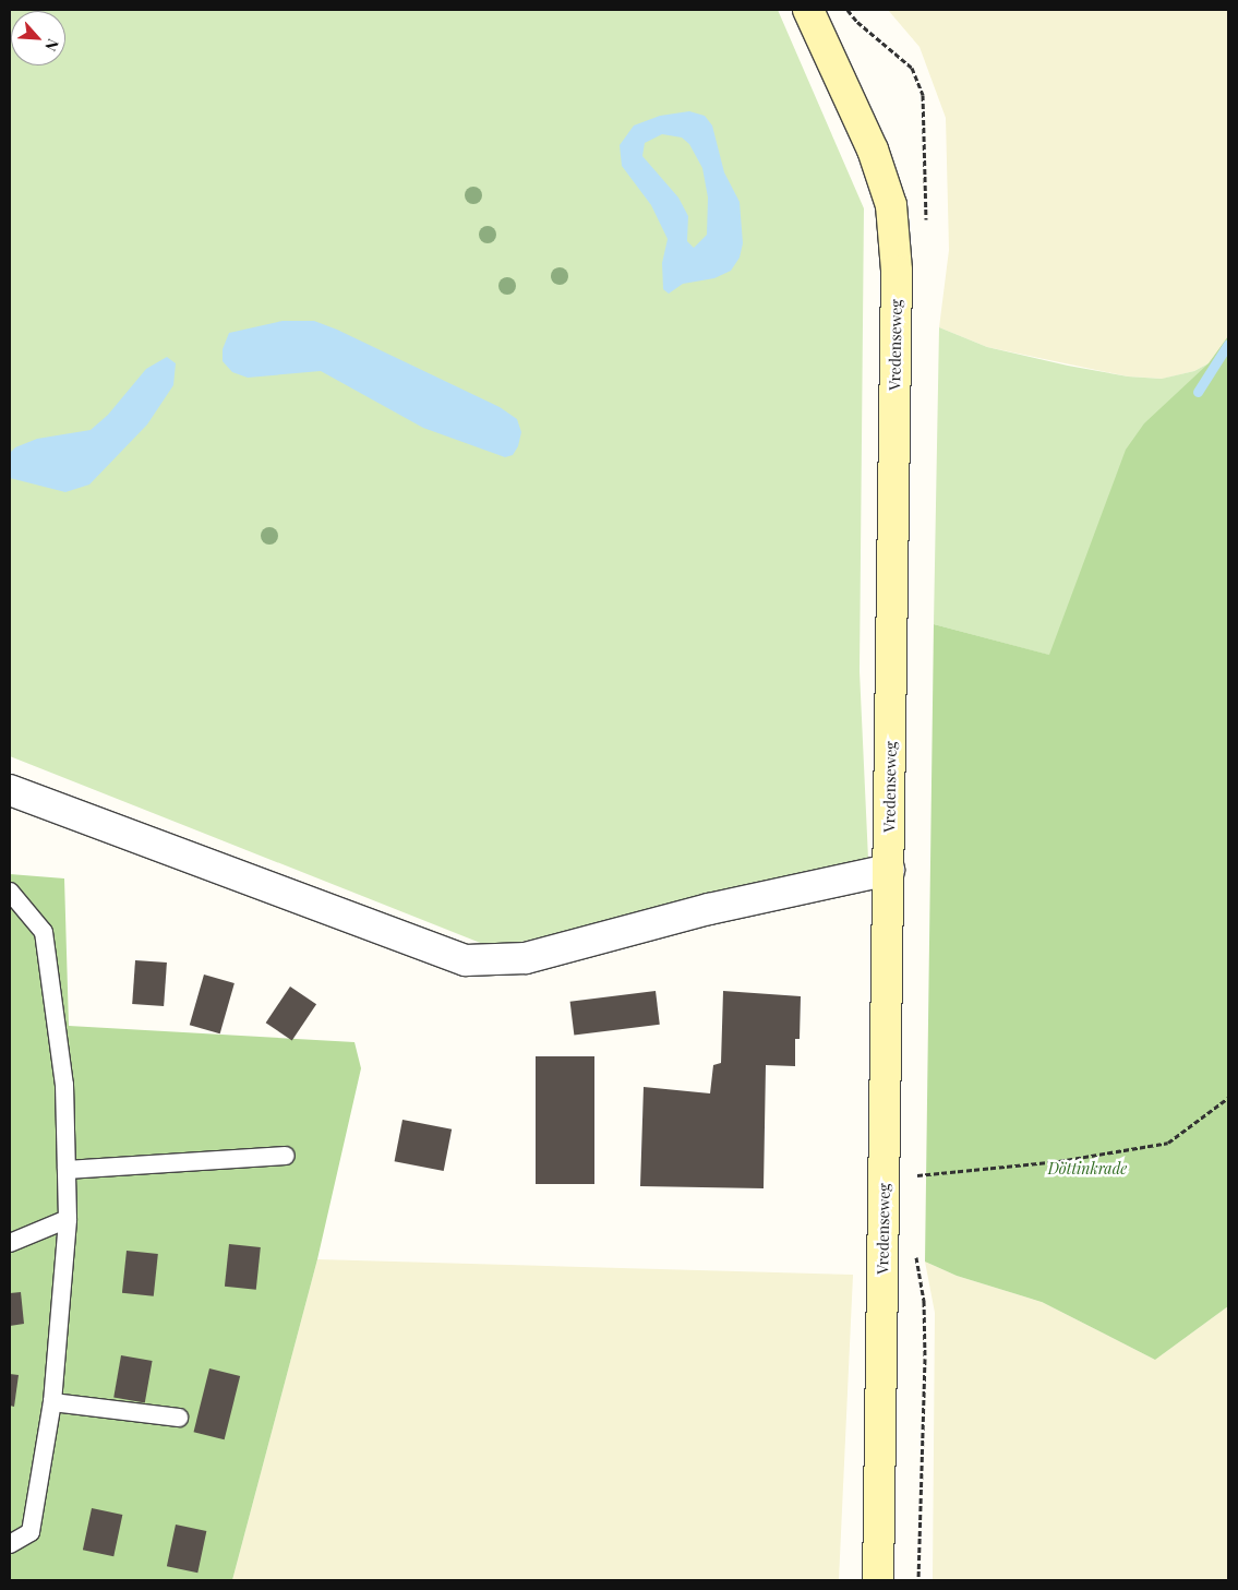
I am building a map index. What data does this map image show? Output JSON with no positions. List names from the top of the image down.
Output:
{
  "streets": {
    "main road": ["Vredenseweg"]
  },
  "parks": ["Döttinkrade"],
  "north": "bottom right"
}
